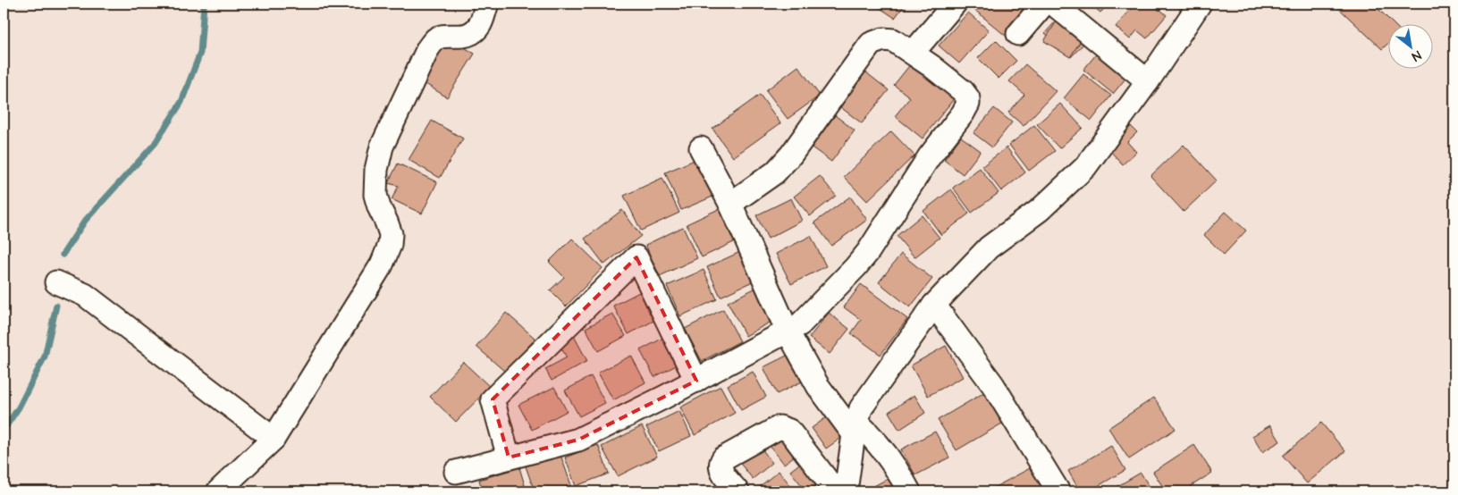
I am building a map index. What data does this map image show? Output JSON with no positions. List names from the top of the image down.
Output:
{
  "north": "bottom right"
}
